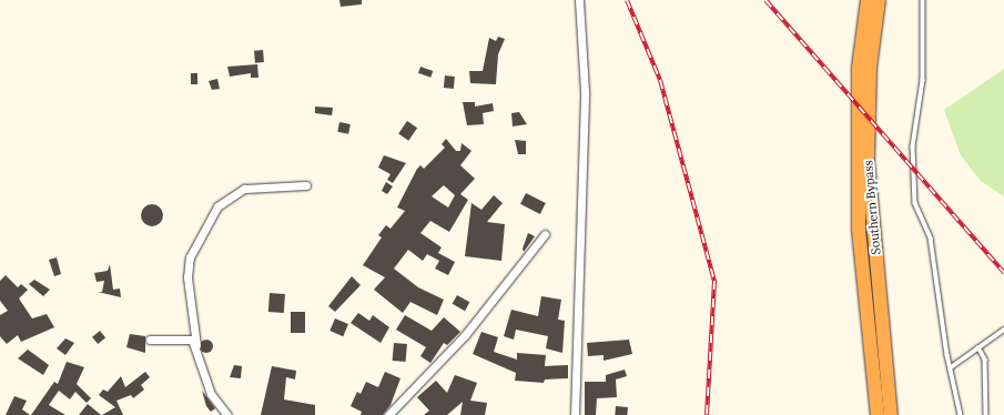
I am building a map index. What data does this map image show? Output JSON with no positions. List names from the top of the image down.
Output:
{
  "streets": {
    "highway": ["Southern Bypass"]
  }
}
